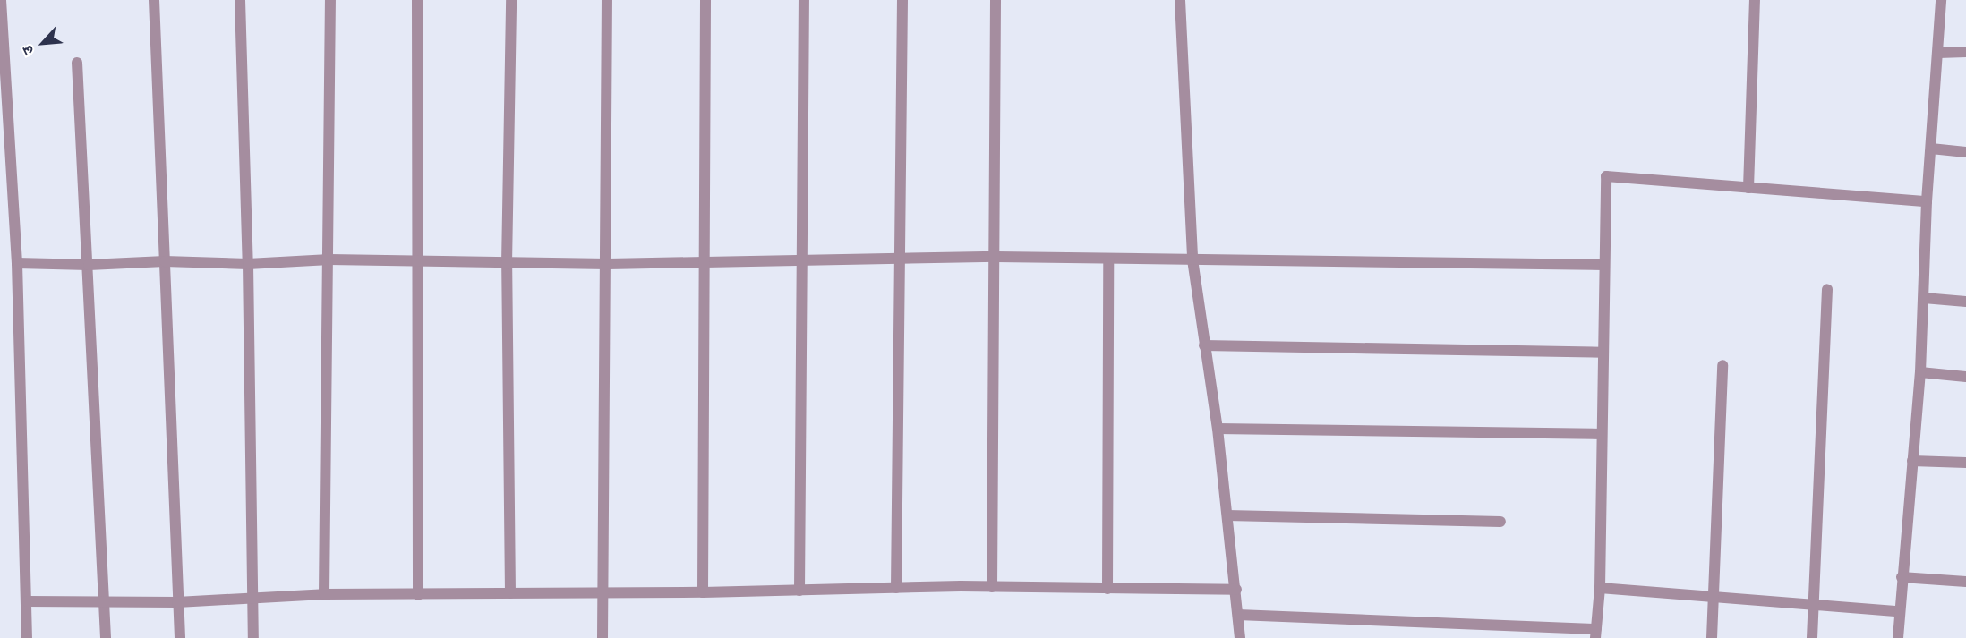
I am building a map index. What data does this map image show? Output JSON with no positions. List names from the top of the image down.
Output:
{
  "north": "bottom left"
}
